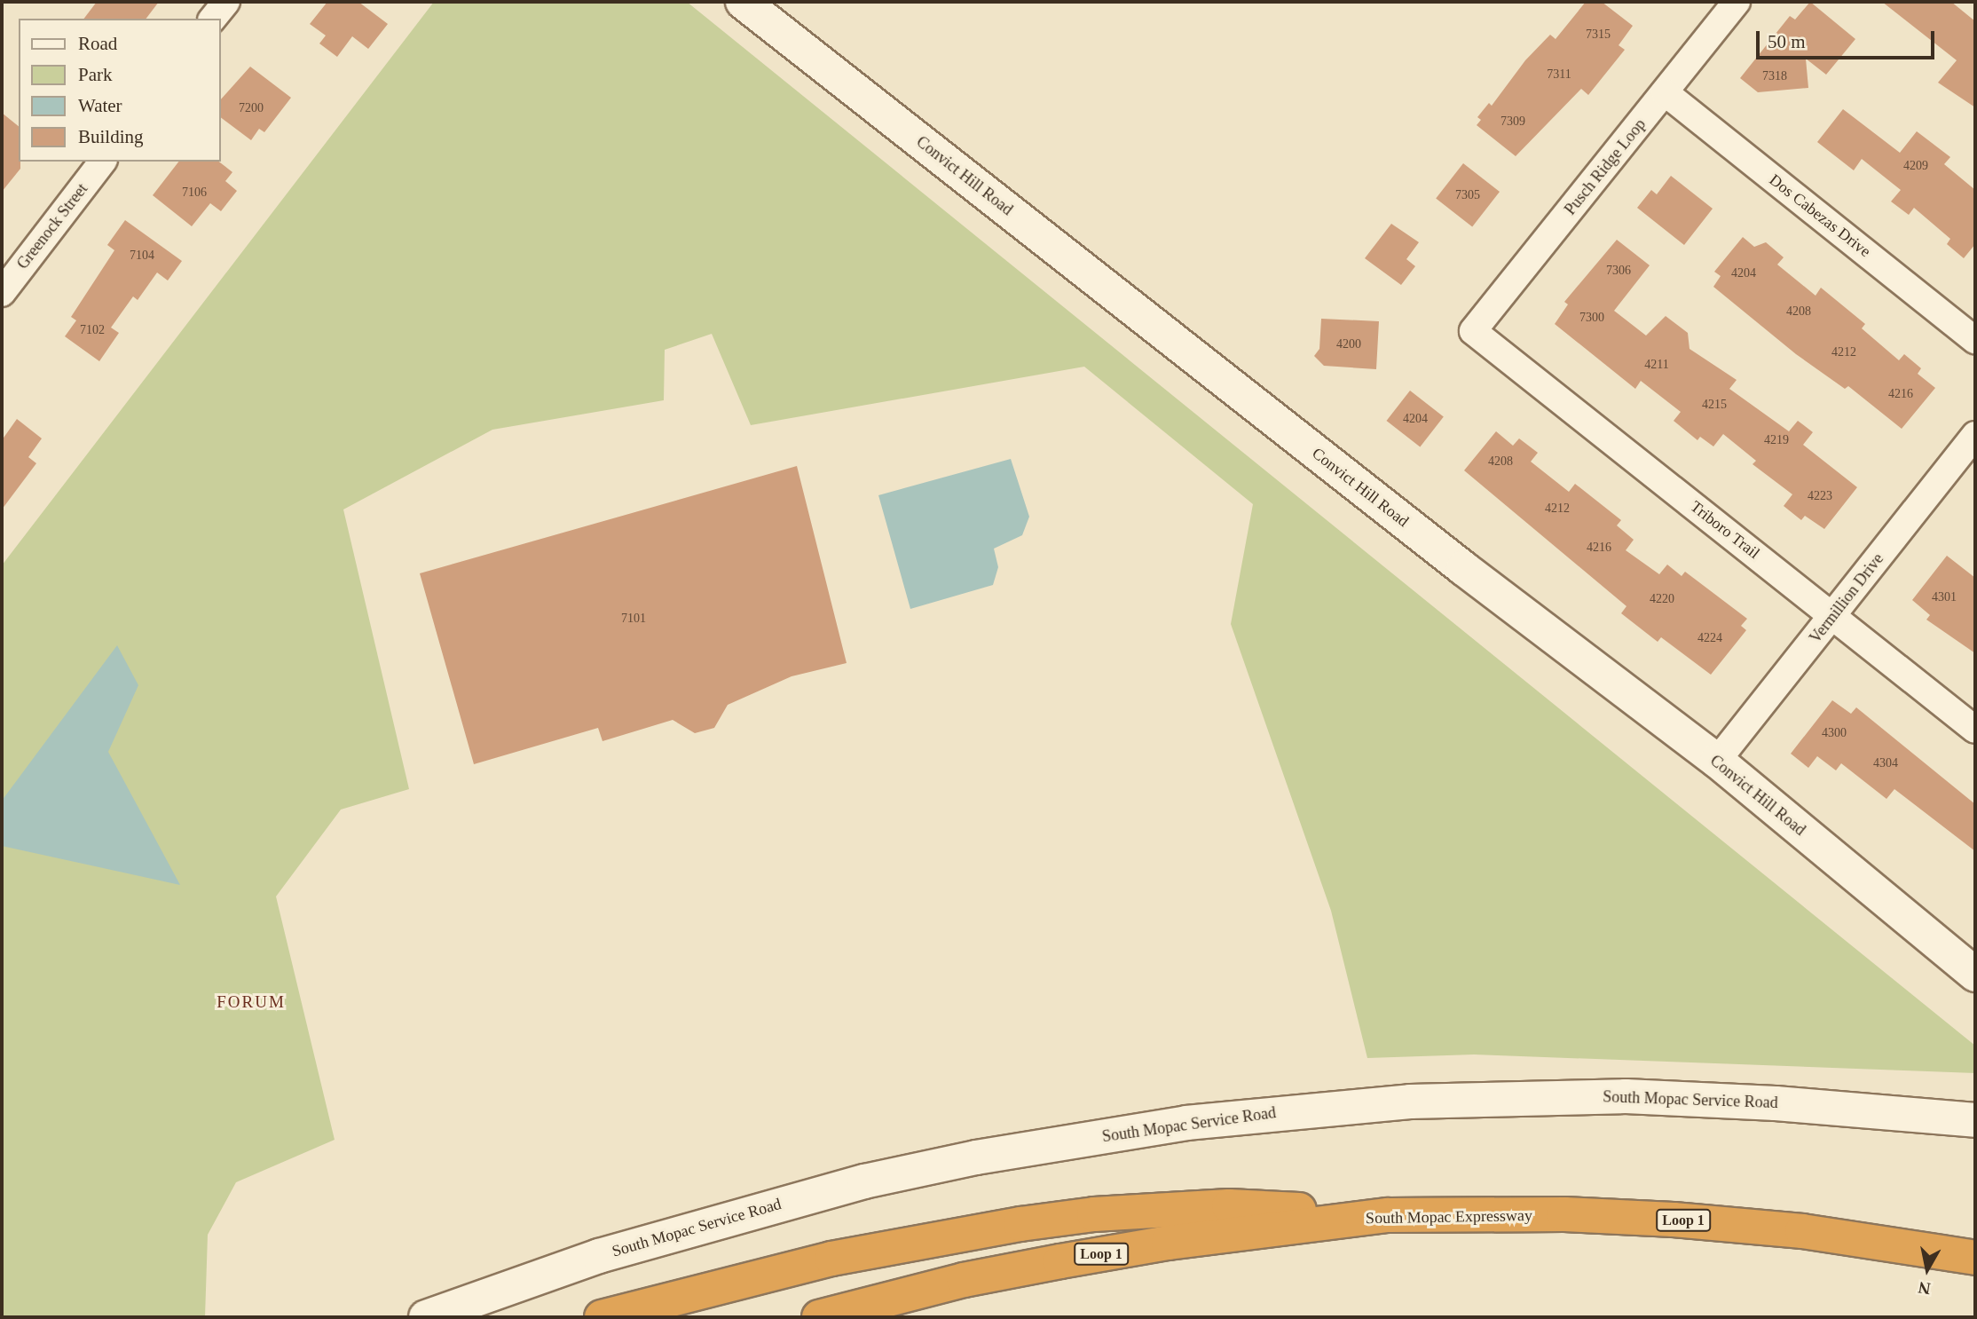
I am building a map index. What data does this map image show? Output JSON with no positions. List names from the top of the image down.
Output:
{
  "streets": {
    "highway": ["South Mopac Expressway", "Loop 1"],
    "street": [
      "Pusch Ridge Loop",
      "Convict Hill Road",
      "Dos Cabezas Drive",
      "Greenock Street",
      "Triboro Trail",
      "Vermillion Drive",
      "South Mopac Service Road"
    ]
  },
  "crossings": [
    ["Pusch Ridge Loop", "Dos Cabezas Drive"],
    ["Pusch Ridge Loop", "Triboro Trail"],
    ["Convict Hill Road", "Vermillion Drive"],
    ["Triboro Trail", "Vermillion Drive"]
  ],
  "districts": ["FORUM"],
  "house_numbers": [
    "7315",
    "7311",
    "7318",
    "7200",
    "7309",
    "4209",
    "7106",
    "7305",
    "7104",
    "7306",
    "4204",
    "4208",
    "7300",
    "7102",
    "4200",
    "4212",
    "4211",
    "4216",
    "4215",
    "4204",
    "4219",
    "4208",
    "4223",
    "4212",
    "4216",
    "4301",
    "4220",
    "7101",
    "4224",
    "4300",
    "4304"
  ],
  "legend": [
    "Road",
    "Park",
    "Water",
    "Building"
  ],
  "scale_bar": "50 m",
  "north": "bottom"
}
